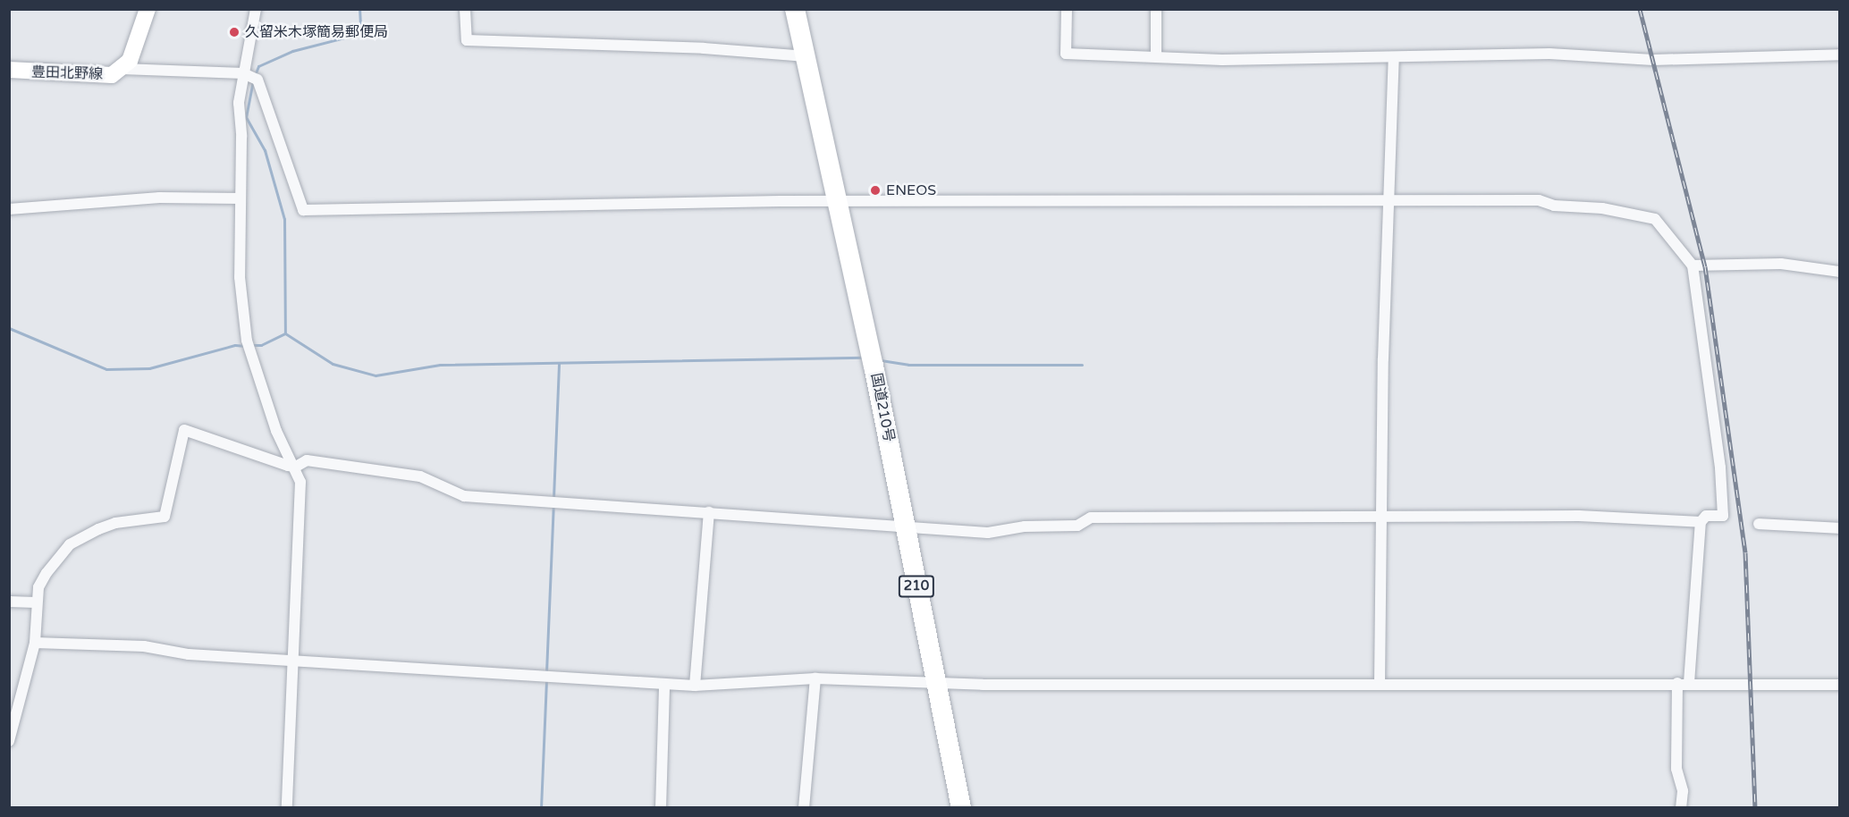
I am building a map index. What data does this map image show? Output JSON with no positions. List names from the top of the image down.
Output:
{
  "streets": {
    "highway": ["国道210号", "210"],
    "main road": ["豊田北野線"]
  },
  "places": ["久留米木塚簡易郵便局", "ENEOS"]
}
